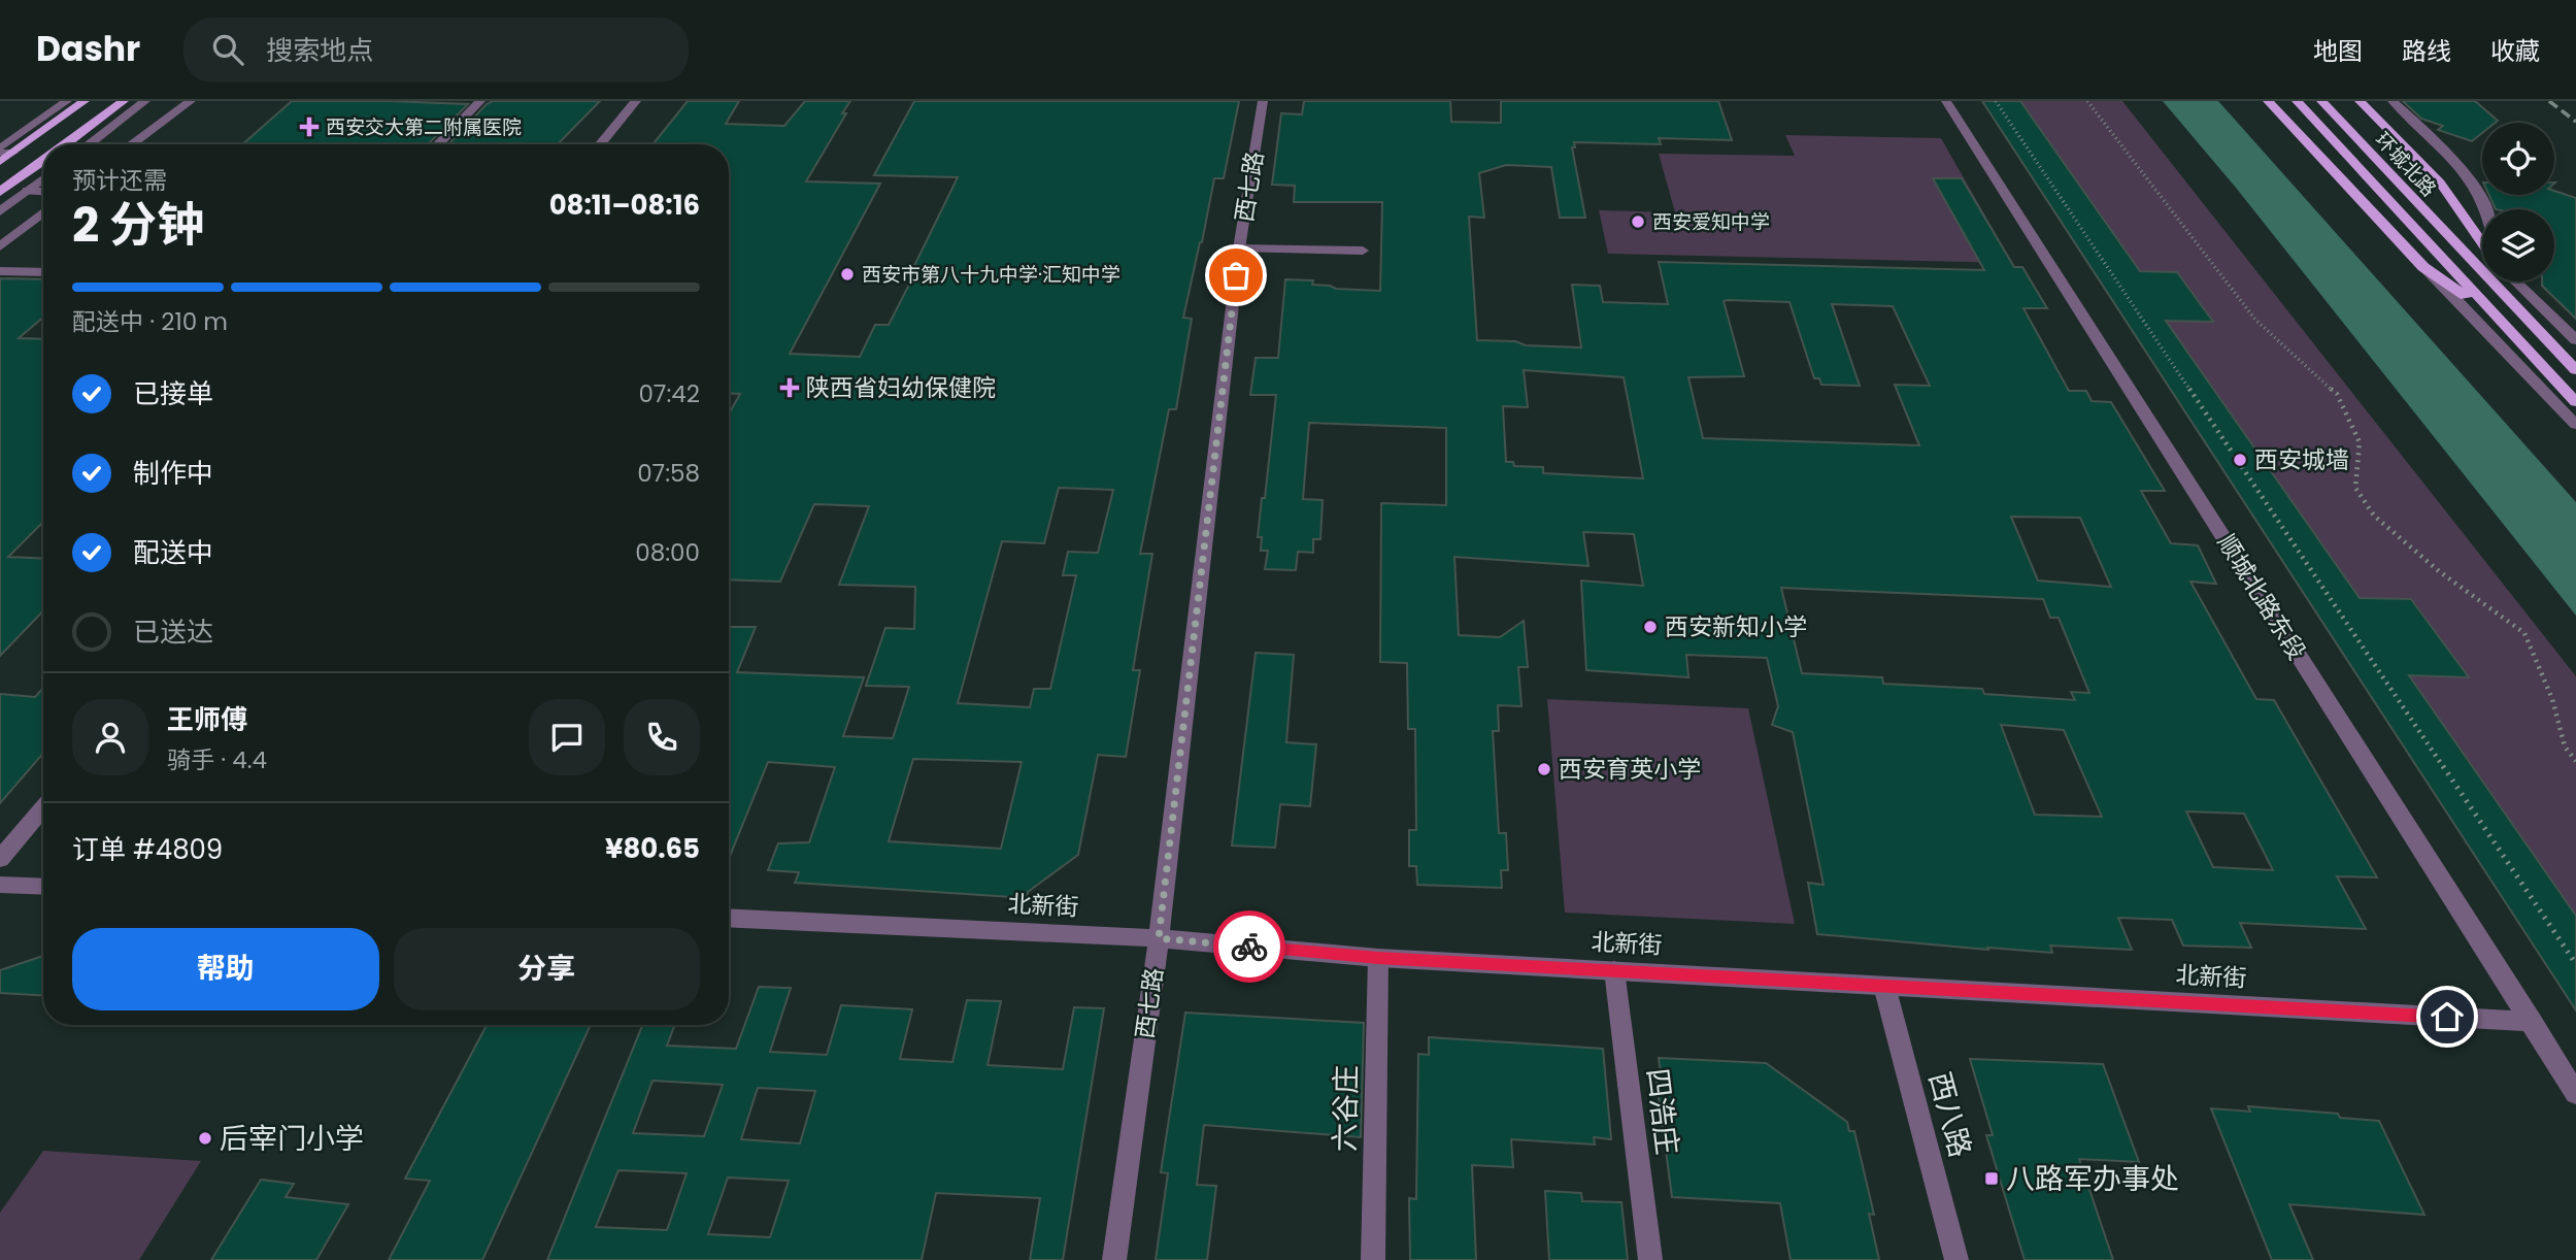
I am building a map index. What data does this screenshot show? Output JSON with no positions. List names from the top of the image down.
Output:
{
  "streets": {
    "main road": ["环城北路"],
    "street": [
      "西七路",
      "顺城北路东段",
      "北新街",
      "六谷庄",
      "四浩庄",
      "西八路"
    ]
  },
  "crossings": [
    ["西七路", "北新街"],
    ["顺城北路东段", "北新街"],
    ["北新街", "六谷庄"],
    ["北新街", "四浩庄"],
    ["北新街", "西八路"]
  ],
  "places": {
    "health": ["西安交大第二附属医院", "陕西省妇幼保健院"],
    "other": [
      "西安爱知中学",
      "西安市第八十九中学·汇知中学",
      "西安城墙",
      "西安新知小学",
      "西安育英小学",
      "后宰门小学"
    ],
    "transit": ["八路军办事处"]
  },
  "page": {
    "header": "Dashr",
    "search": "搜索地点",
    "nav": ["地图", "路线", "收藏"],
    "heading": ["2 分钟", "预计还需", "08:11–08:16"],
    "panel": [
      "王师傅",
      "骑手 · 4.4",
      "订单 #4809",
      "¥80.65"
    ],
    "bar": "配送中 · 210 m",
    "list": [
      ["已接单", "07:42"],
      ["制作中", "07:58"],
      ["配送中", "08:00"],
      "已送达"
    ],
    "buttons": ["帮助", "分享"]
  }
}
